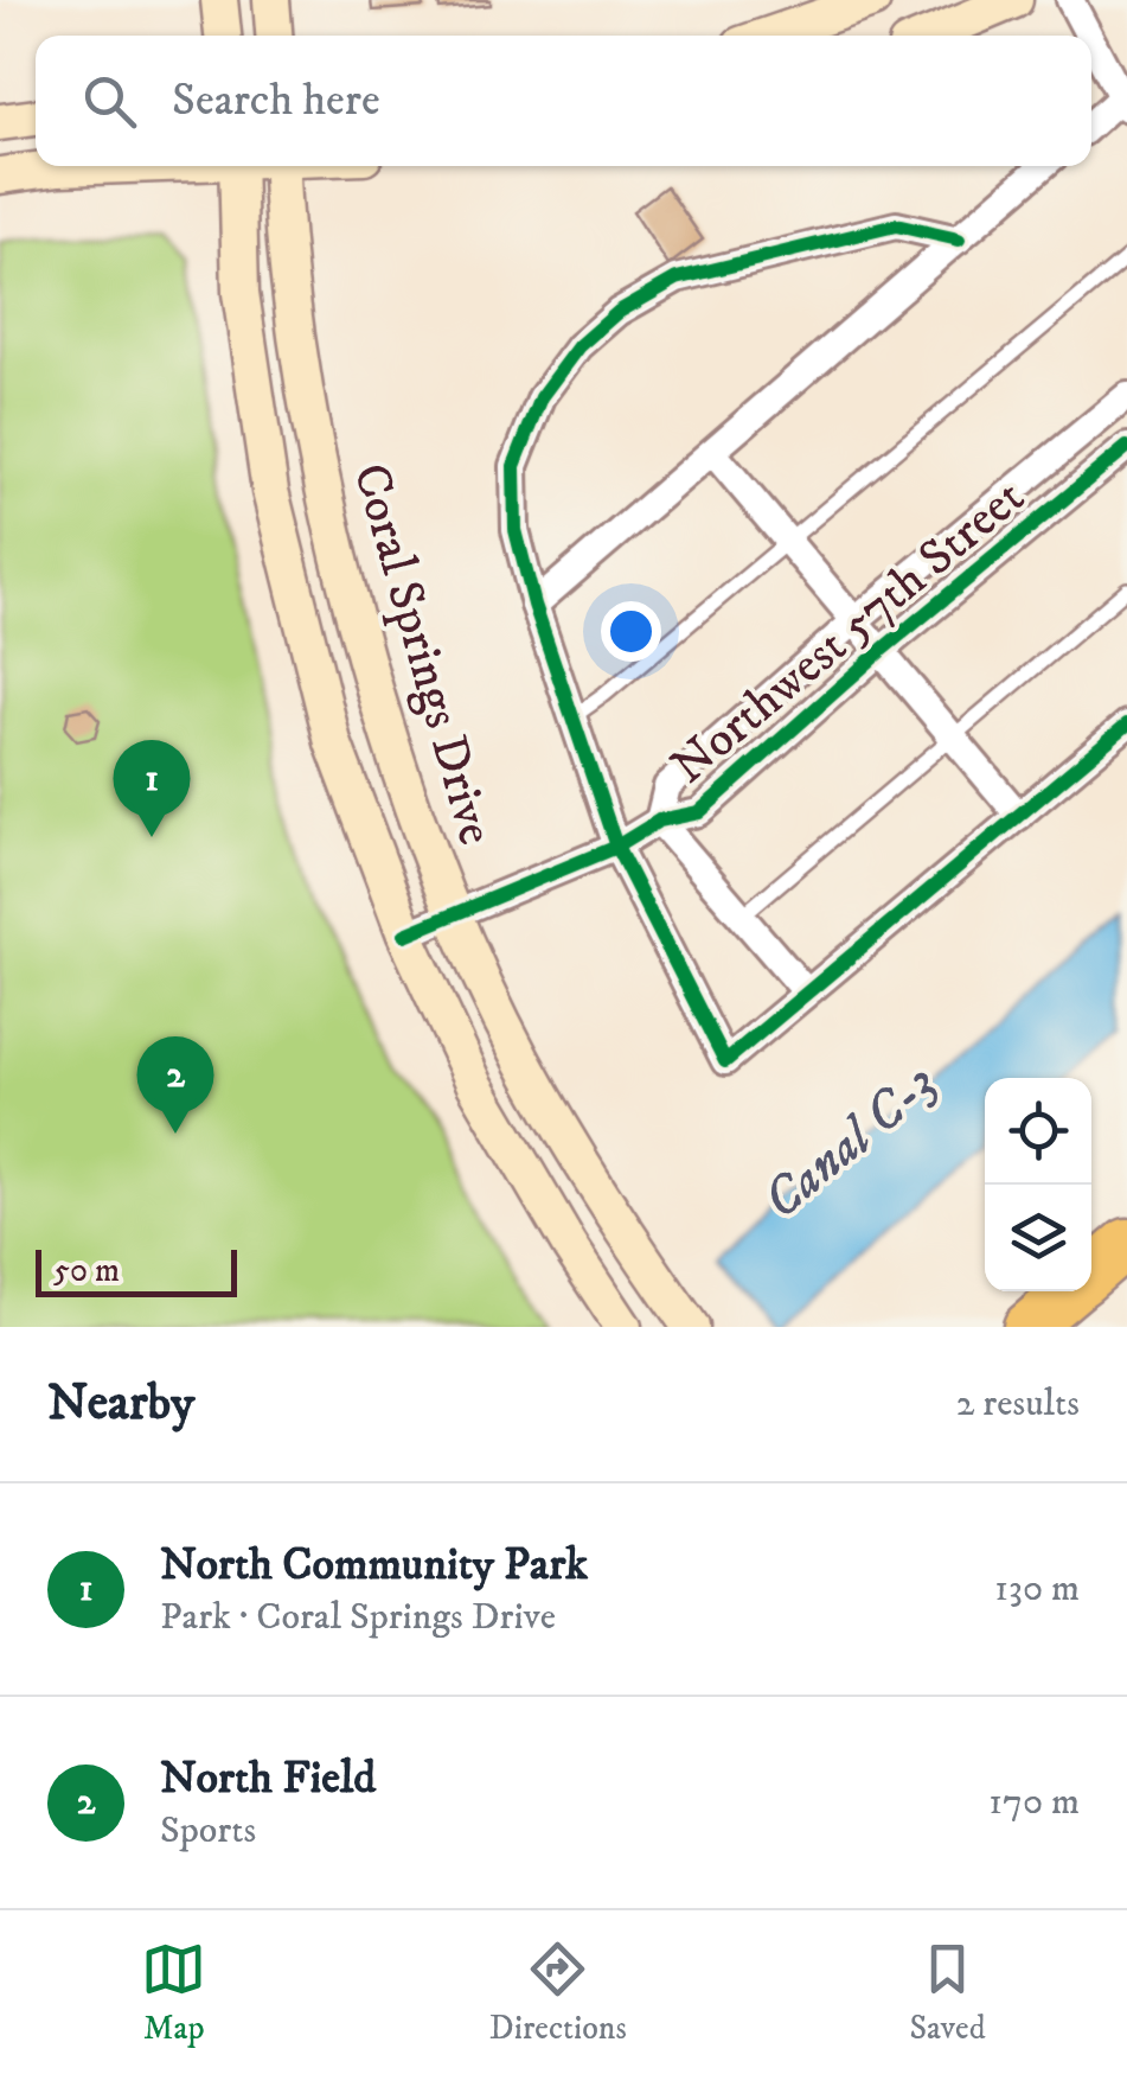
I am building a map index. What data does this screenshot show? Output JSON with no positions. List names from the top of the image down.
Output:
{
  "streets": {
    "main road": ["Coral Springs Drive"],
    "street": ["Northwest 57th Street"]
  },
  "crossings": [
    ["Northwest 57th Street", "Coral Springs Drive"]
  ],
  "water": ["Canal C-3"],
  "scale_bar": "50 m",
  "page": {
    "search": "Search here",
    "pins": ["1", "2"],
    "scale": "50 m",
    "heading": ["Nearby", "2 results"],
    "list": [
      {
        "mark": "1",
        "name": "North Community Park",
        "note": "Park · Coral Springs Drive",
        "value": "130 m"
      },
      {
        "mark": "2",
        "name": "North Field",
        "note": "Sports",
        "value": "170 m"
      }
    ],
    "nav": ["Map", "Directions", "Saved"]
  }
}
